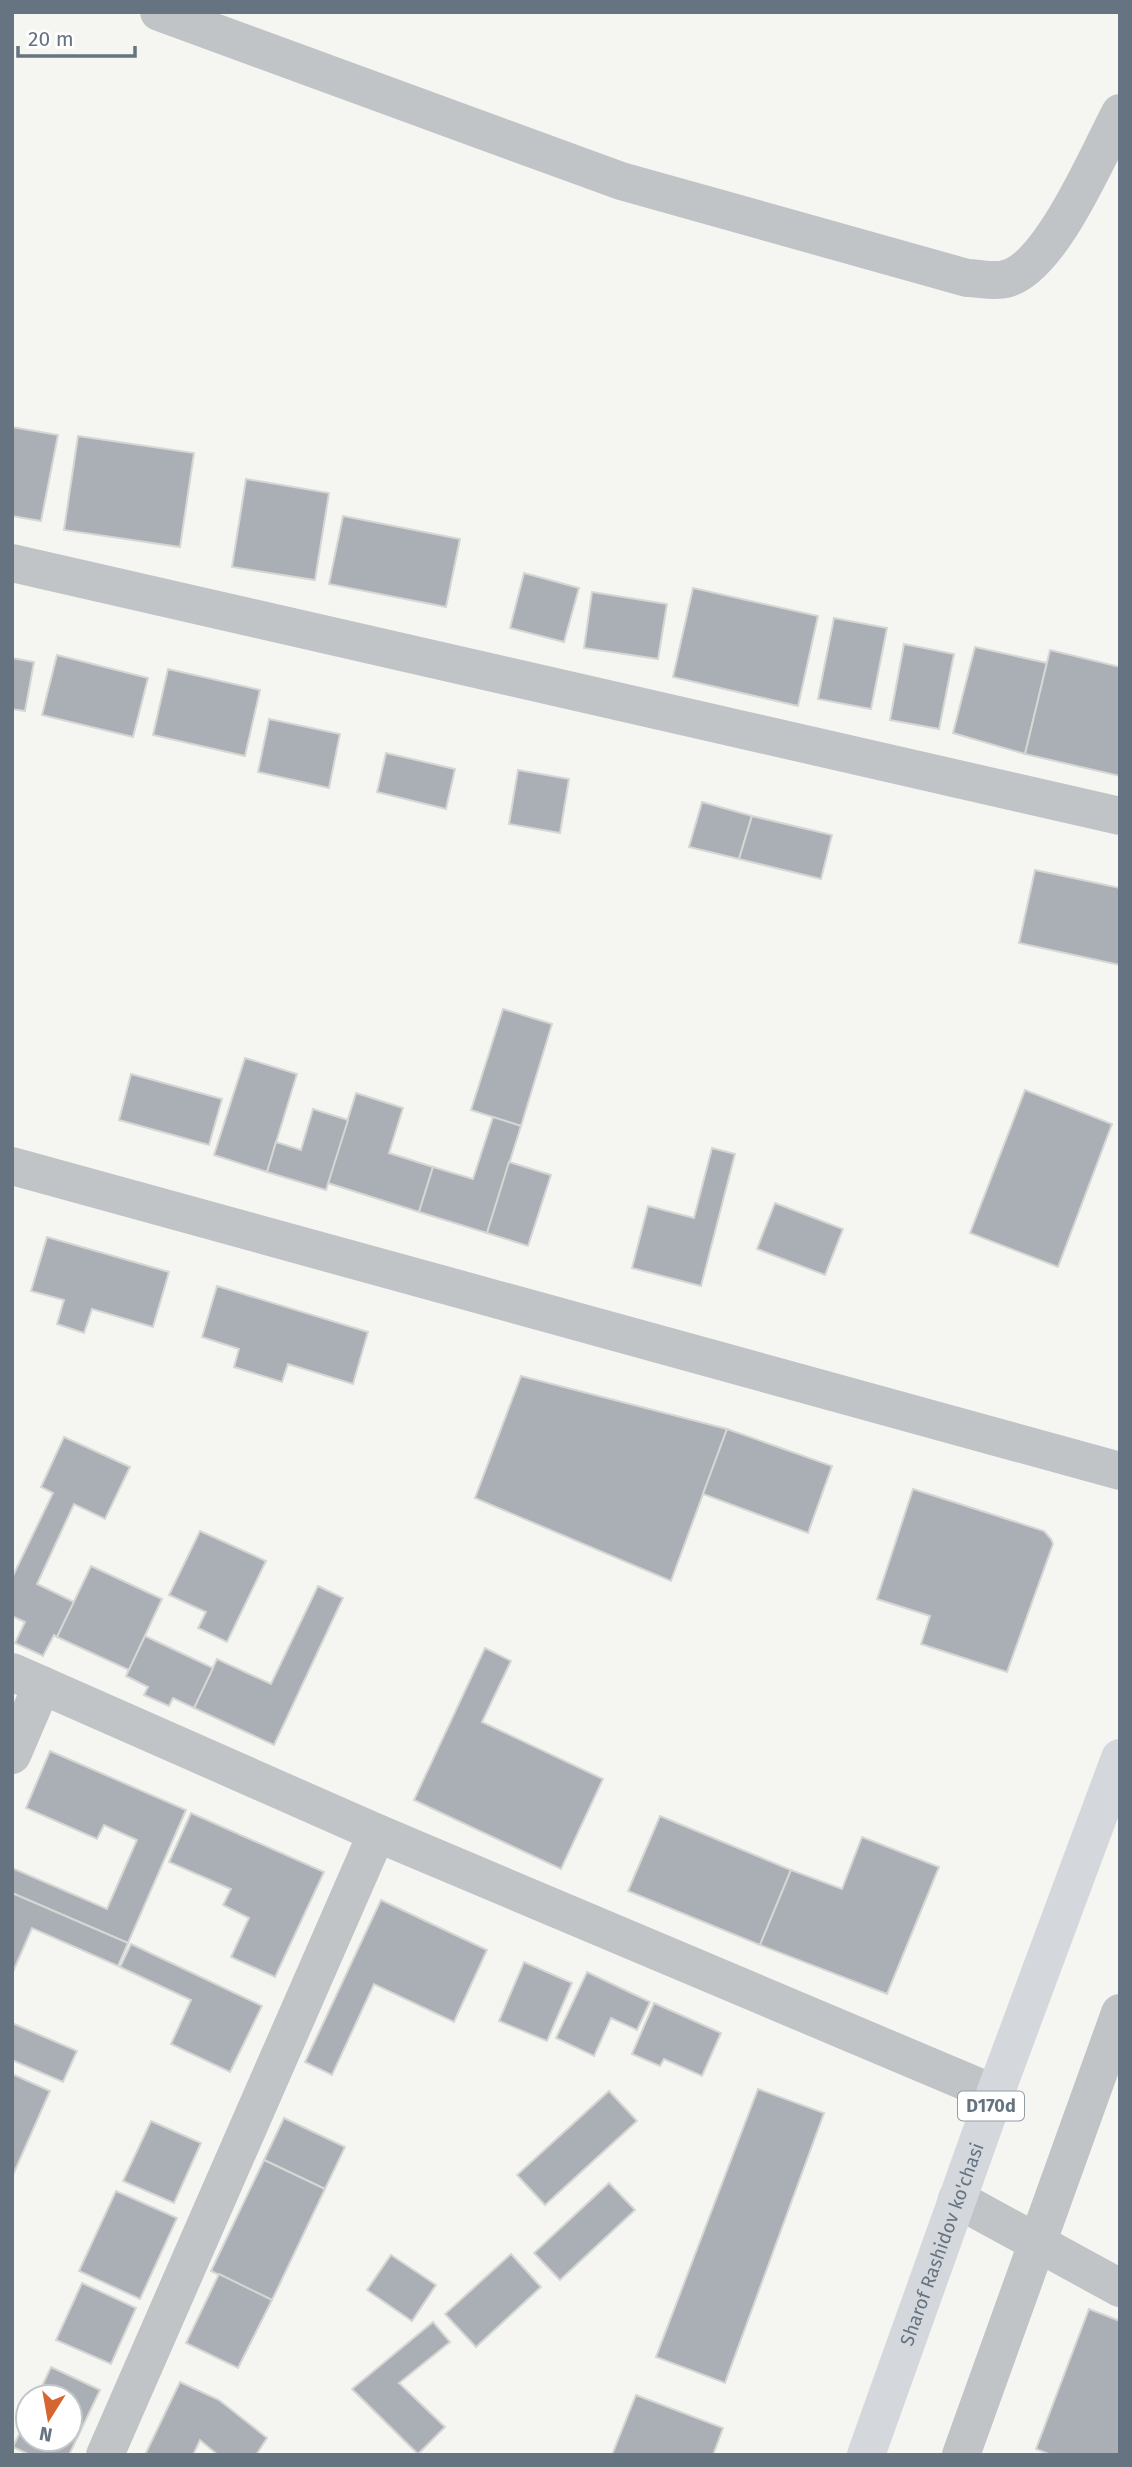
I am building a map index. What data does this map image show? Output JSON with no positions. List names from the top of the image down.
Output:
{
  "streets": {
    "main road": ["D170d", "Sharof Rashidov ko'chasi"]
  },
  "scale_bar": "20 m",
  "north": "bottom"
}
